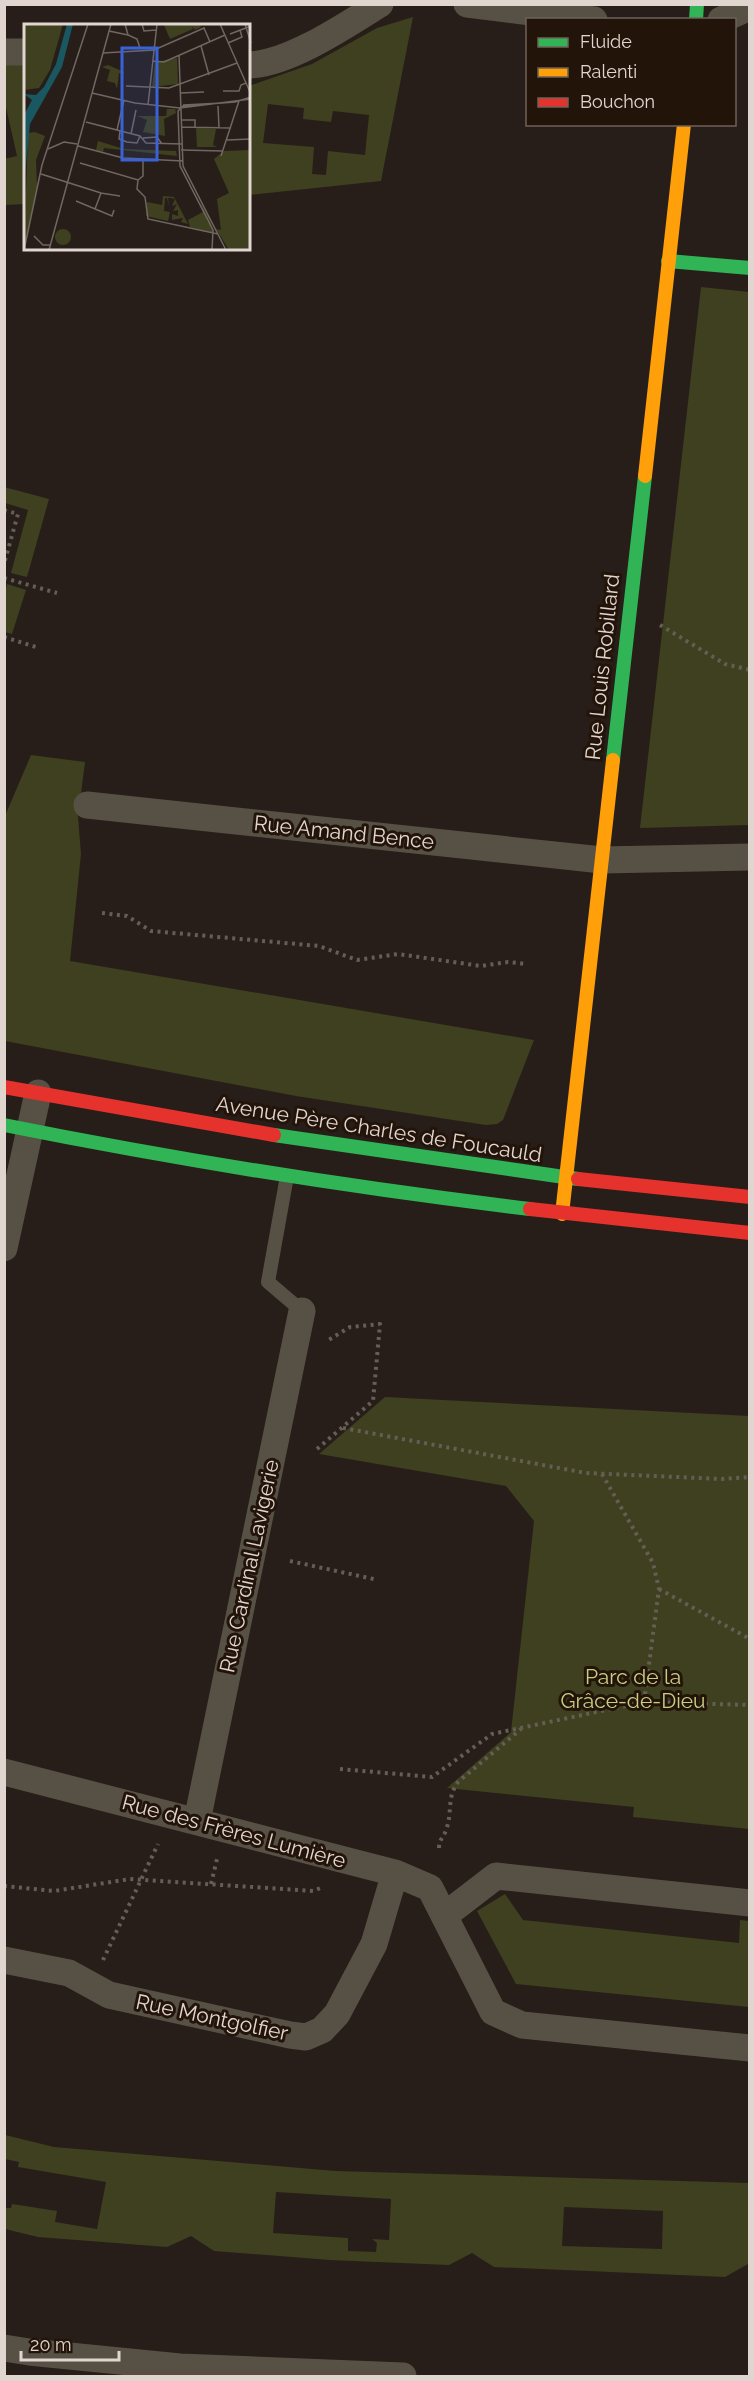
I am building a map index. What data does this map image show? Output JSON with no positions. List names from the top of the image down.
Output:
{
  "streets": {
    "main road": ["Rue Louis Robillard", "Avenue Père Charles de Foucauld"],
    "street": [
      "Rue Amand Bence",
      "Rue Cardinal Lavigerie",
      "Rue des Frères Lumière",
      "Rue Montgolfier"
    ]
  },
  "crossings": [
    ["Rue Louis Robillard", "Rue Amand Bence"],
    ["Rue Louis Robillard", "Avenue Père Charles de Foucauld"],
    ["Rue Cardinal Lavigerie", "Rue des Frères Lumière"],
    ["Rue des Frères Lumière", "Rue Montgolfier"]
  ],
  "parks": ["Parc de la Grâce-de-Dieu"],
  "legend": ["Fluide", "Ralenti", "Bouchon"],
  "scale_bar": "20 m"
}
